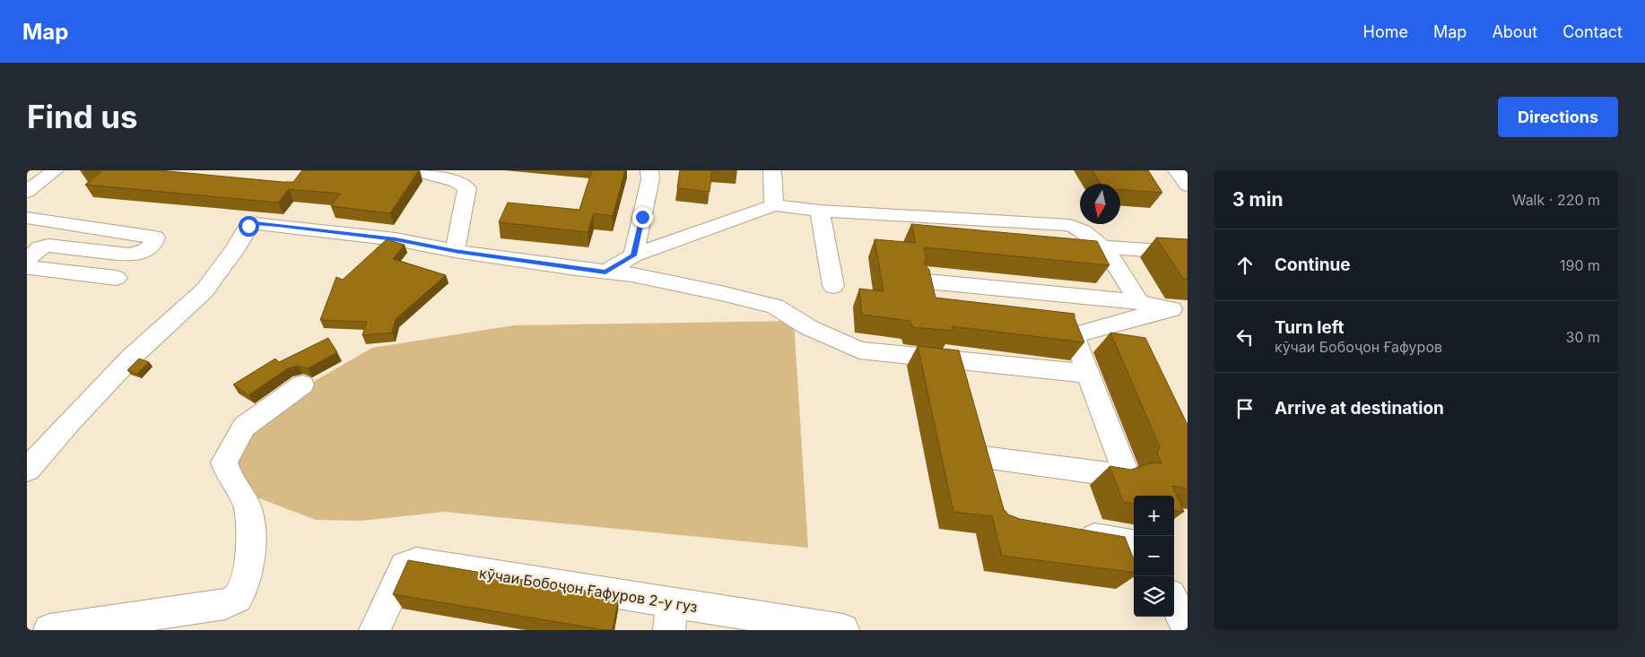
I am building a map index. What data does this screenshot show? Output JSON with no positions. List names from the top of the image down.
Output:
{
  "streets": {
    "street": ["кӯчаи Бобоҷон Ғафуров 2-у гуз"]
  },
  "north": "bottom",
  "page": {
    "header": "Map",
    "nav": [
      "Home",
      "Map",
      "About",
      "Contact"
    ],
    "buttons": "Directions",
    "title": "Find us",
    "heading": ["3 min", "Walk · 220 m"],
    "list": [
      ["Continue", "190 m"],
      ["Turn left", "кӯчаи Бобоҷон Ғафуров", "30 m"],
      "Arrive at destination"
    ],
    "map_buttons": ["+", "−"]
  }
}
